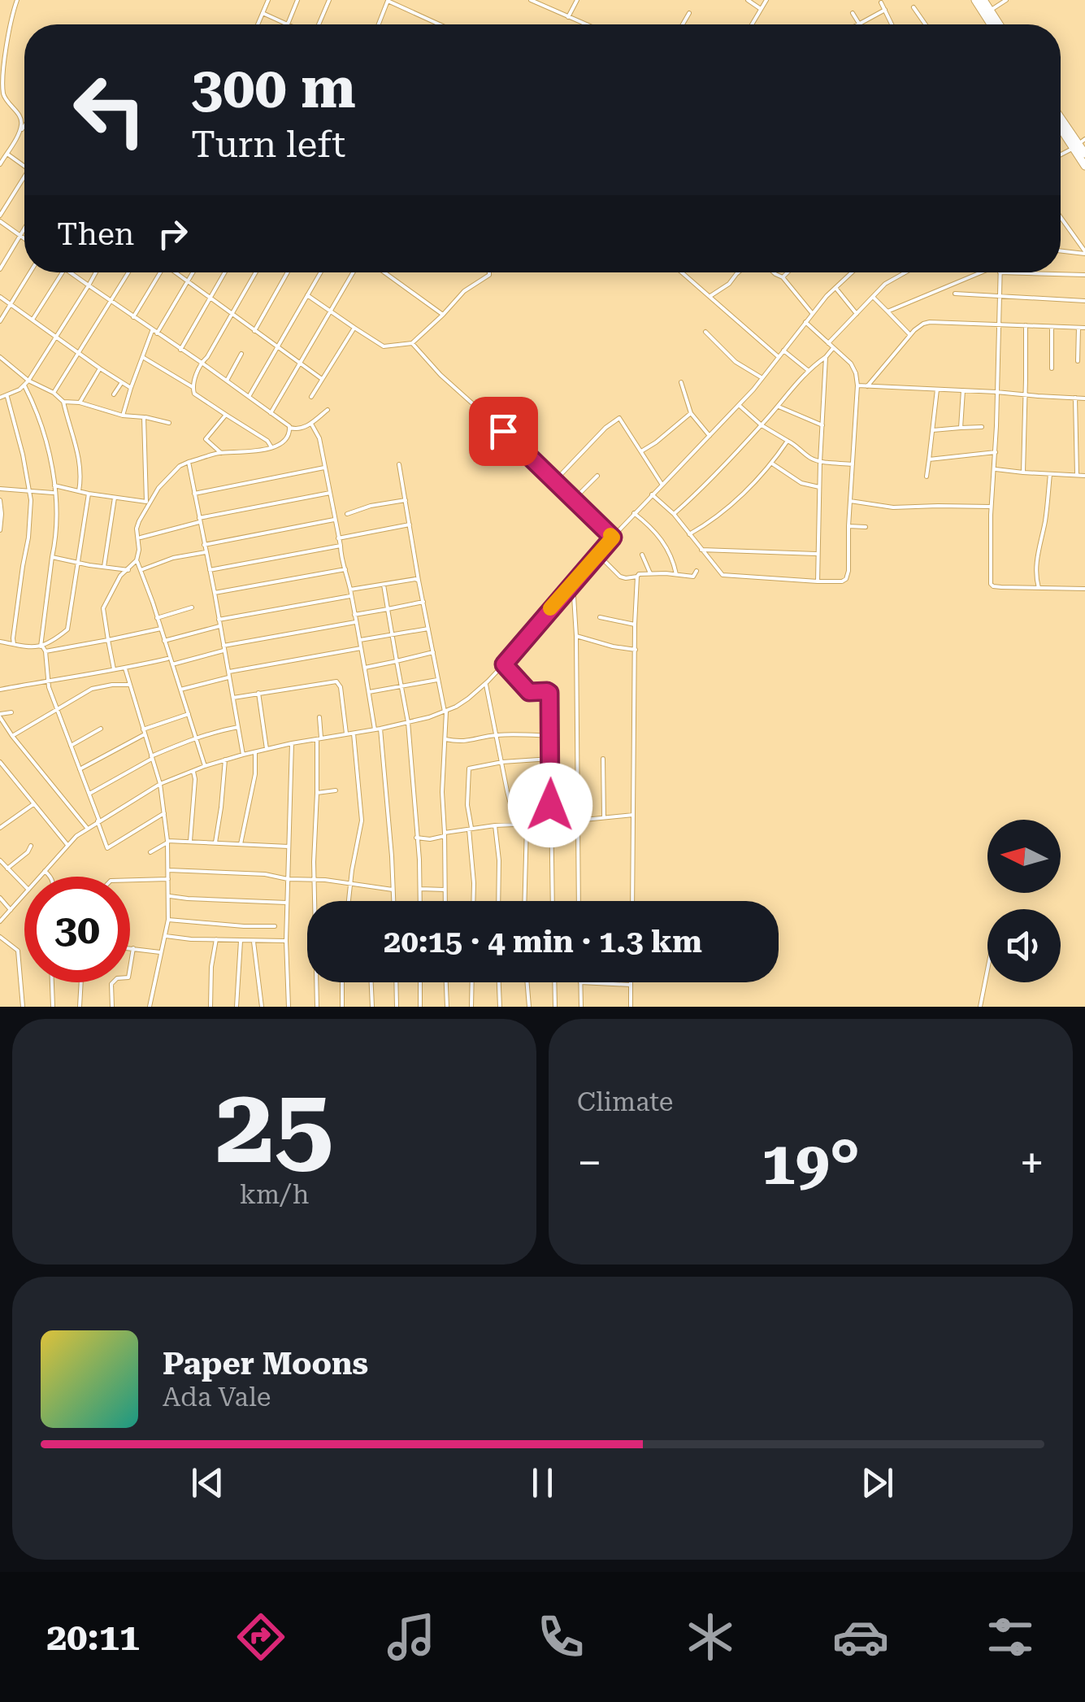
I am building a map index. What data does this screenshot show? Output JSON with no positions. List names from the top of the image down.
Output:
{
  "north": "left",
  "page": {
    "turn": ["300 m", "Turn left"],
    "then": "Then",
    "limit": "30",
    "trip": "20:15 · 4 min · 1.3 km",
    "tile": [
      ["25", "km/h"],
      "Climate"
    ],
    "heat": ["−", "19°", "+"],
    "song": ["Paper Moons", "Ada Vale"],
    "tabs": "20:11"
  }
}
